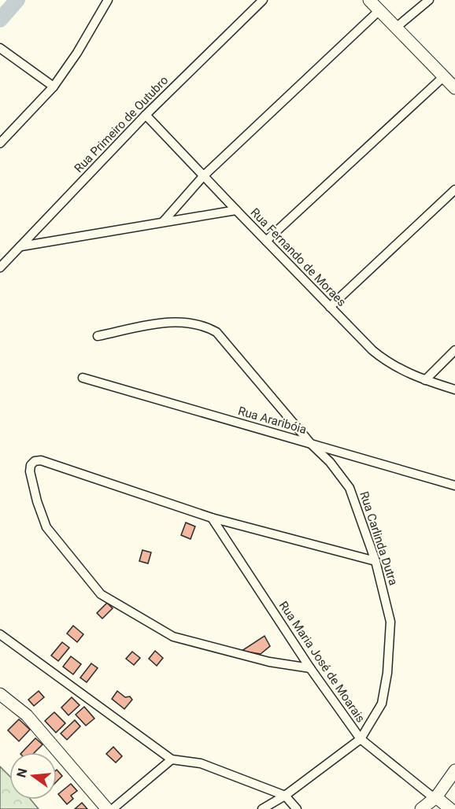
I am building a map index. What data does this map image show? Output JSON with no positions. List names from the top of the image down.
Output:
{
  "streets": {
    "street": [
      "Rua Primeiro de Outubro",
      "Rua Fernando de Moraes",
      "Rua Araribóia",
      "Rua Carlinda Dutra",
      "Rua Maria José de Moarais"
    ]
  },
  "crossings": [
    ["Rua Primeiro de Outubro", "Rua Fernando de Moraes"],
    ["Rua Araribóia", "Rua Carlinda Dutra"],
    ["Rua Carlinda Dutra", "Rua Maria José de Moarais"]
  ],
  "north": "left"
}
